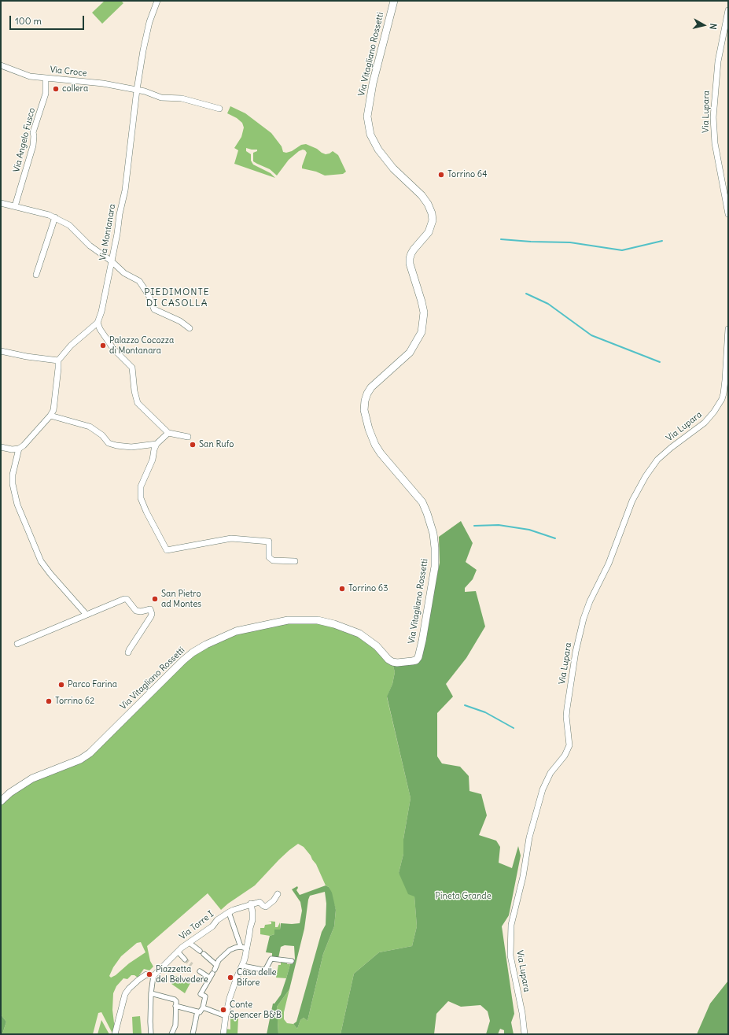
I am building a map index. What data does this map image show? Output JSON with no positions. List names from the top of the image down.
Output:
{
  "streets": {
    "street": [
      "Via Vitagliano Rossetti",
      "Via Croce",
      "Via Lupara",
      "Via Angelo Fusco",
      "Via Montanara",
      "Via Torre I"
    ]
  },
  "crossings": [
    ["Via Croce", "Via Angelo Fusco"],
    ["Via Croce", "Via Montanara"]
  ],
  "districts": ["PIEDIMONTE DI CASOLLA"],
  "parks": ["Pineta Grande"],
  "places": [
    "collera",
    "Torrino 64",
    "Palazzo Cocozza di Montanara",
    "San Rufo",
    "Torrino 63",
    "San Pietro ad Montes",
    "Parco Farina",
    "Torrino 62",
    "Piazzetta del Belvedere",
    "Casa delle Bifore",
    "Conte Spencer B&B"
  ],
  "scale_bar": "100 m",
  "north": "right"
}
